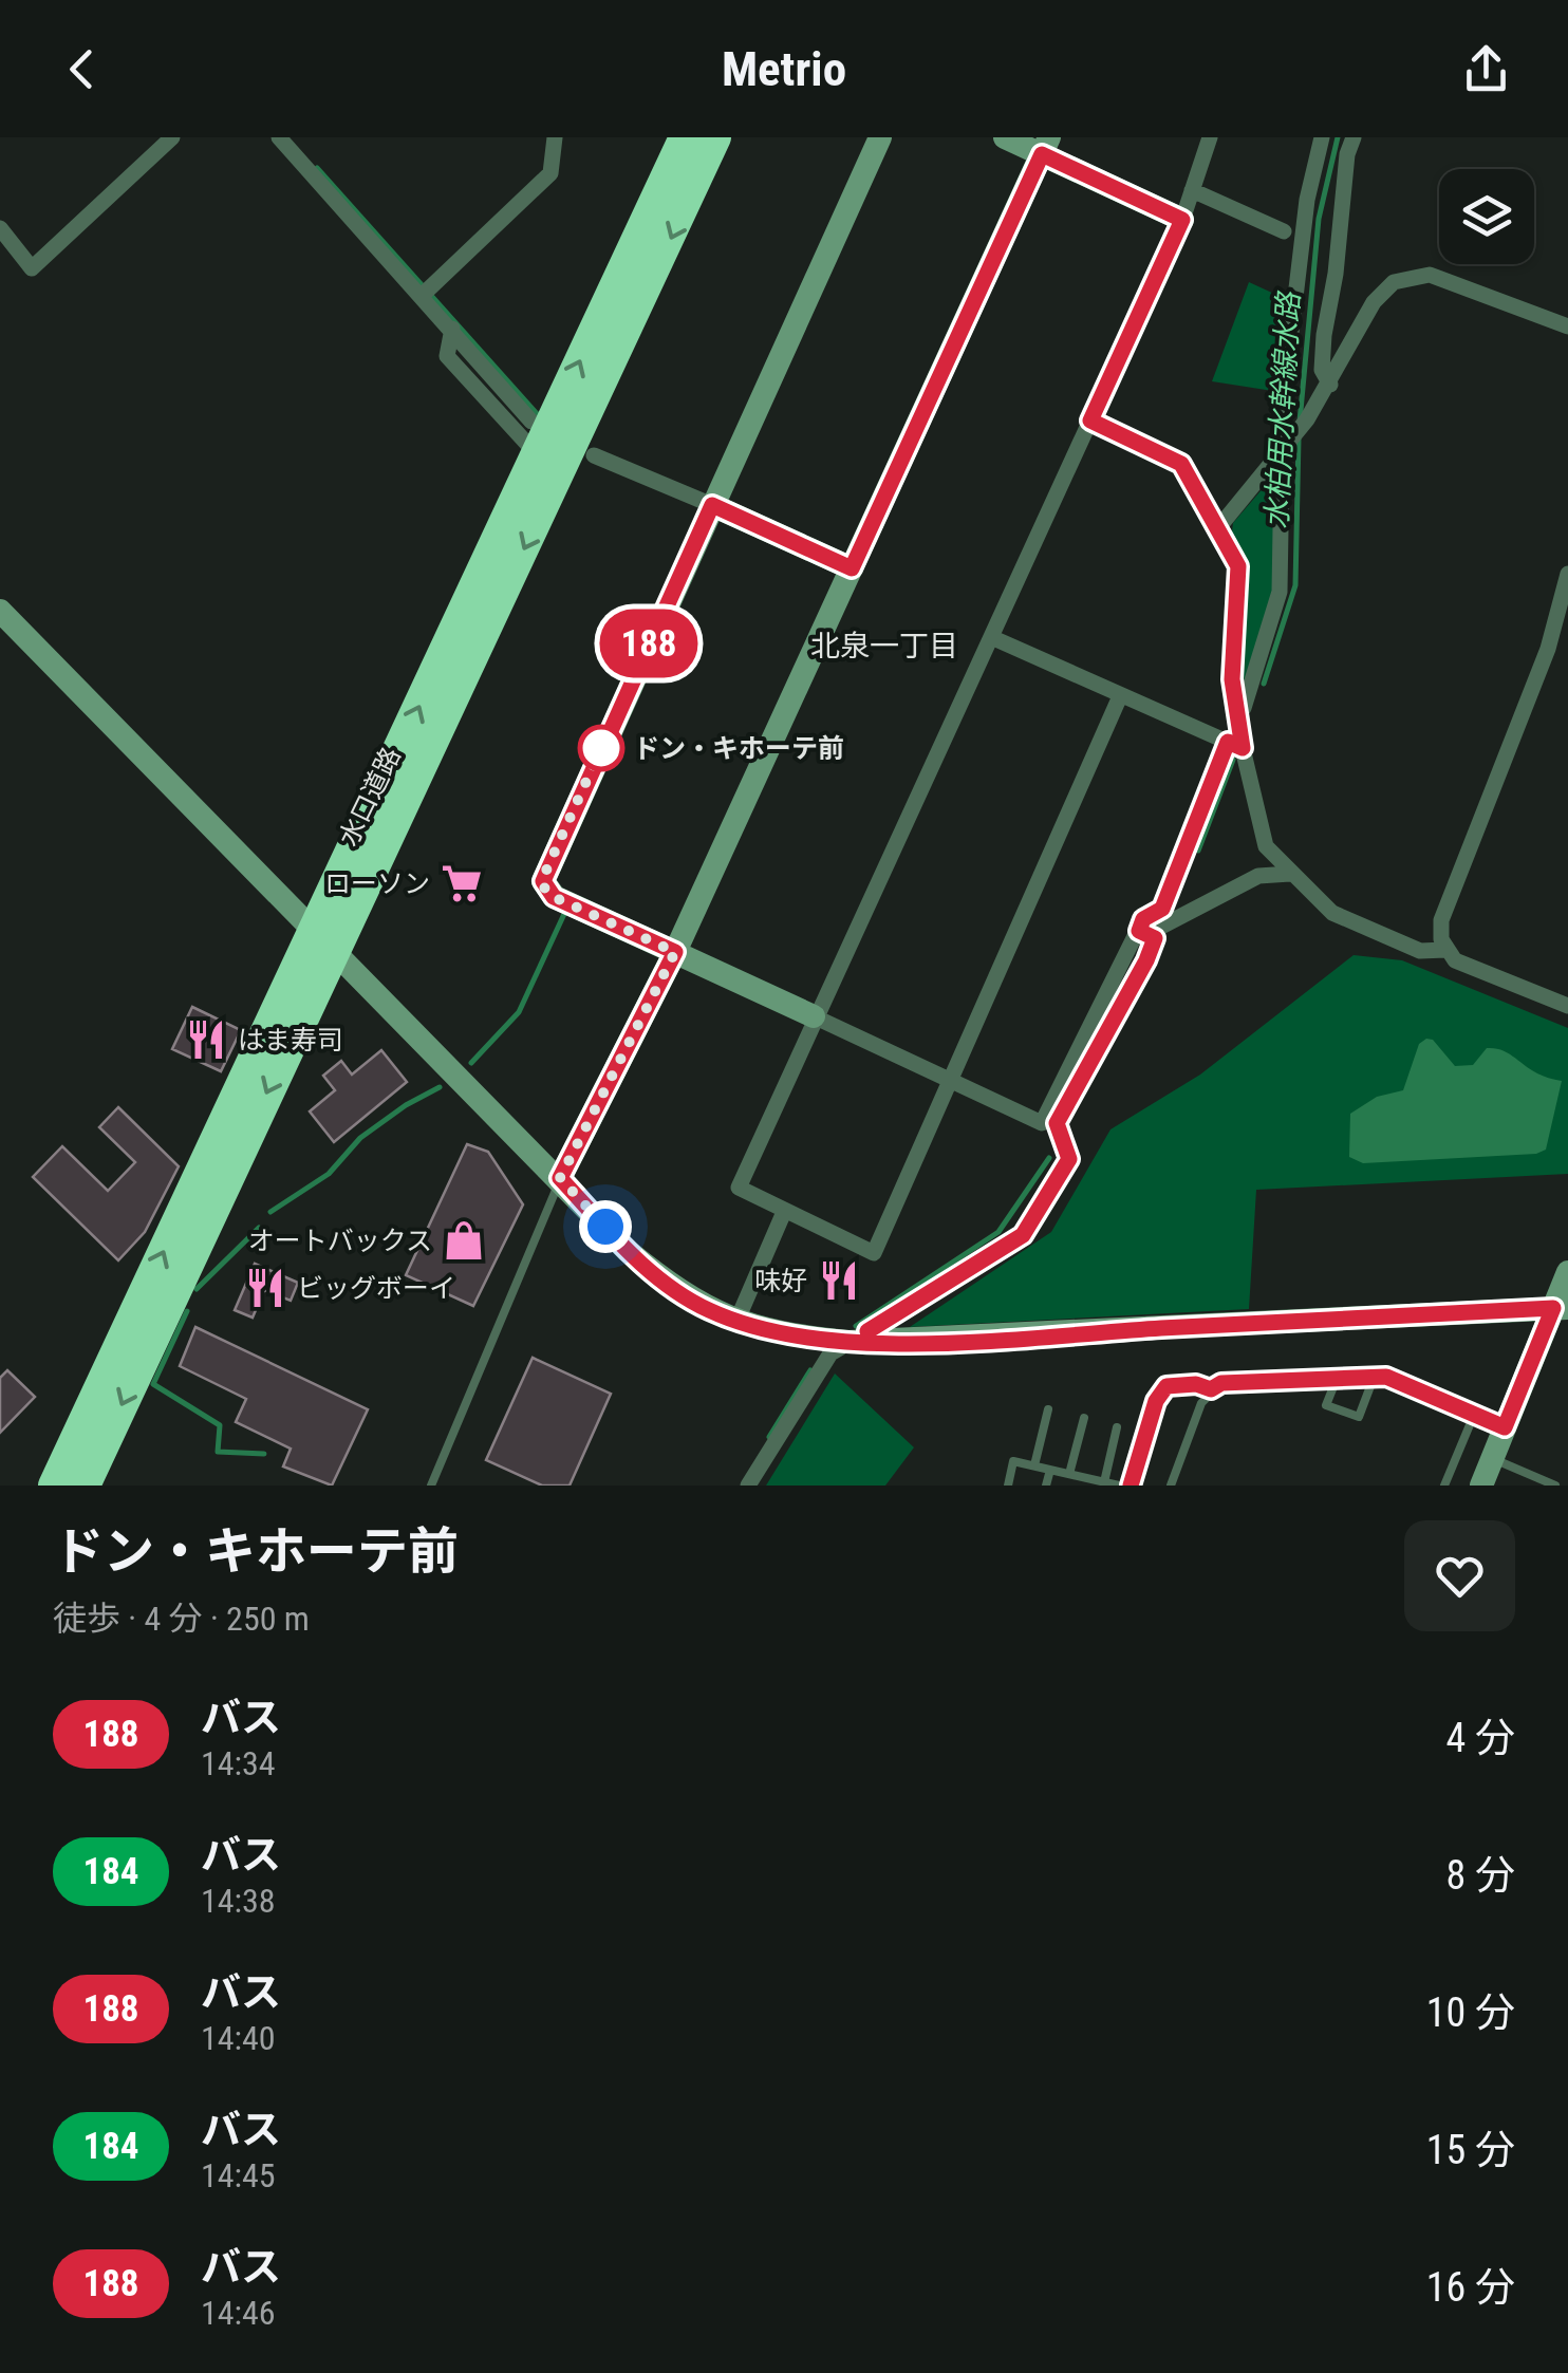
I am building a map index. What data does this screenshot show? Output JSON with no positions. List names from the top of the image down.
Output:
{
  "streets": {
    "highway": ["水口道路"]
  },
  "districts": ["北泉一丁目"],
  "water": ["水柏用水幹線水路"],
  "places": {
    "other": ["ドン・キホーテ前"],
    "supermarket": ["ローソン"],
    "restaurant": ["はま寿司", "味好", "ビッグボーイ"],
    "shop": ["オートバックス"]
  },
  "lines": ["bus line 188"],
  "page": {
    "header": "Metrio",
    "on_map": "188",
    "heading": ["ドン・キホーテ前", "徒歩 · 4 分 · 250 m"],
    "list": [
      {
        "mark": "188",
        "name": "バス",
        "note": "14:34",
        "value": "4 分"
      },
      {
        "mark": "184",
        "name": "バス",
        "note": "14:38",
        "value": "8 分"
      },
      {
        "mark": "188",
        "name": "バス",
        "note": "14:40",
        "value": "10 分"
      },
      {
        "mark": "184",
        "name": "バス",
        "note": "14:45",
        "value": "15 分"
      },
      {
        "mark": "188",
        "name": "バス",
        "note": "14:46",
        "value": "16 分"
      }
    ]
  }
}
